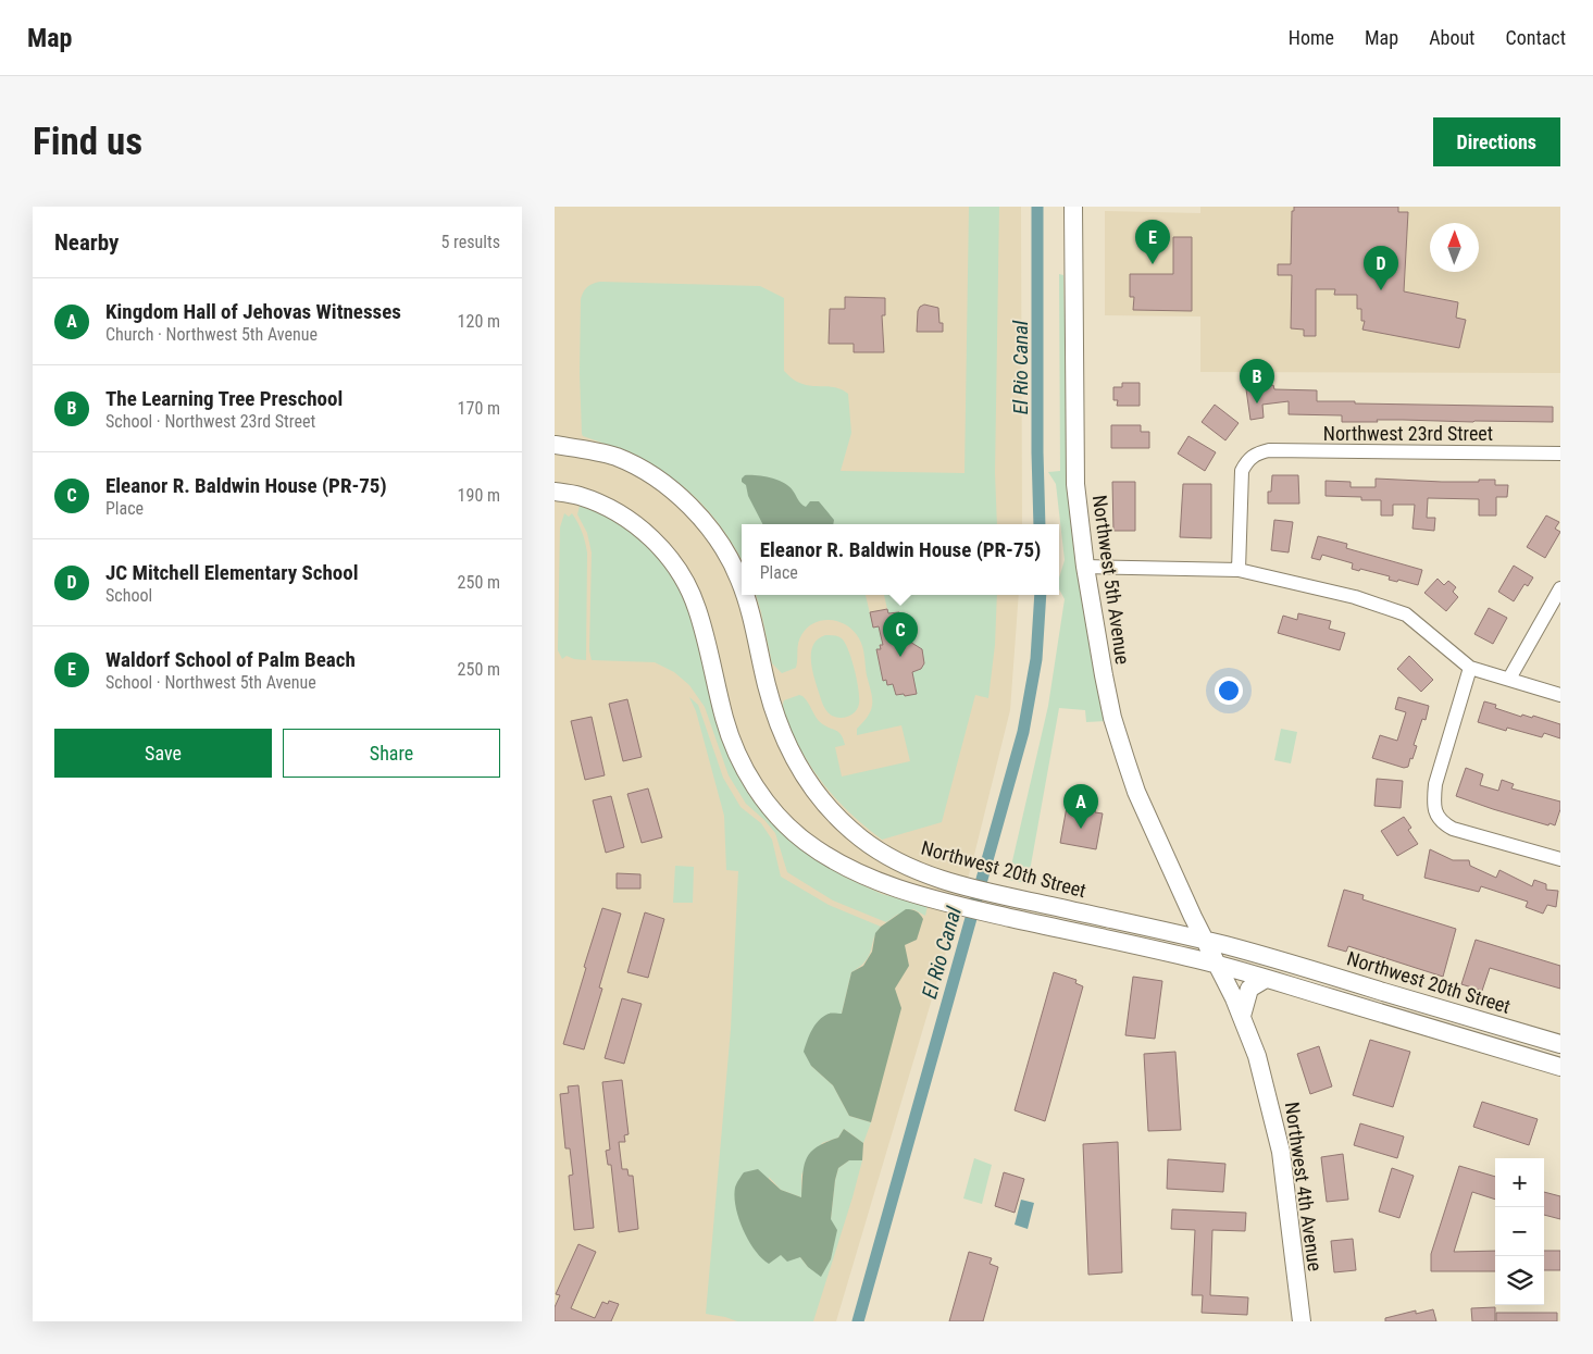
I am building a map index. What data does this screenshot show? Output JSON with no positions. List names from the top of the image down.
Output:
{
  "streets": {
    "street": [
      "Northwest 23rd Street",
      "Northwest 5th Avenue",
      "Northwest 20th Street",
      "Northwest 4th Avenue"
    ]
  },
  "crossings": [
    ["Northwest 5th Avenue", "Northwest 20th Street"],
    ["Northwest 5th Avenue", "Northwest 4th Avenue"],
    ["Northwest 20th Street", "Northwest 4th Avenue"]
  ],
  "water": ["El Rio Canal"],
  "north": "top",
  "page": {
    "header": "Map",
    "nav": [
      "Home",
      "Map",
      "About",
      "Contact"
    ],
    "buttons": [
      "Directions",
      ["Save", "Share"]
    ],
    "title": "Find us",
    "heading": ["Nearby", "5 results"],
    "pins": [
      "E",
      "D",
      "B",
      "C",
      "A"
    ],
    "list": [
      {
        "mark": "A",
        "name": "Kingdom Hall of Jehovas Witnesses",
        "note": "Church · Northwest 5th Avenue",
        "value": "120 m"
      },
      {
        "mark": "B",
        "name": "The Learning Tree Preschool",
        "note": "School · Northwest 23rd Street",
        "value": "170 m"
      },
      {
        "mark": "C",
        "name": "Eleanor R. Baldwin House (PR-75)",
        "note": "Place",
        "value": "190 m"
      },
      {
        "mark": "D",
        "name": "JC Mitchell Elementary School",
        "note": "School",
        "value": "250 m"
      },
      {
        "mark": "E",
        "name": "Waldorf School of Palm Beach",
        "note": "School · Northwest 5th Avenue",
        "value": "250 m"
      }
    ],
    "popup": ["Eleanor R. Baldwin House (PR-75)", "Place"],
    "map_buttons": ["+", "−"]
  }
}
